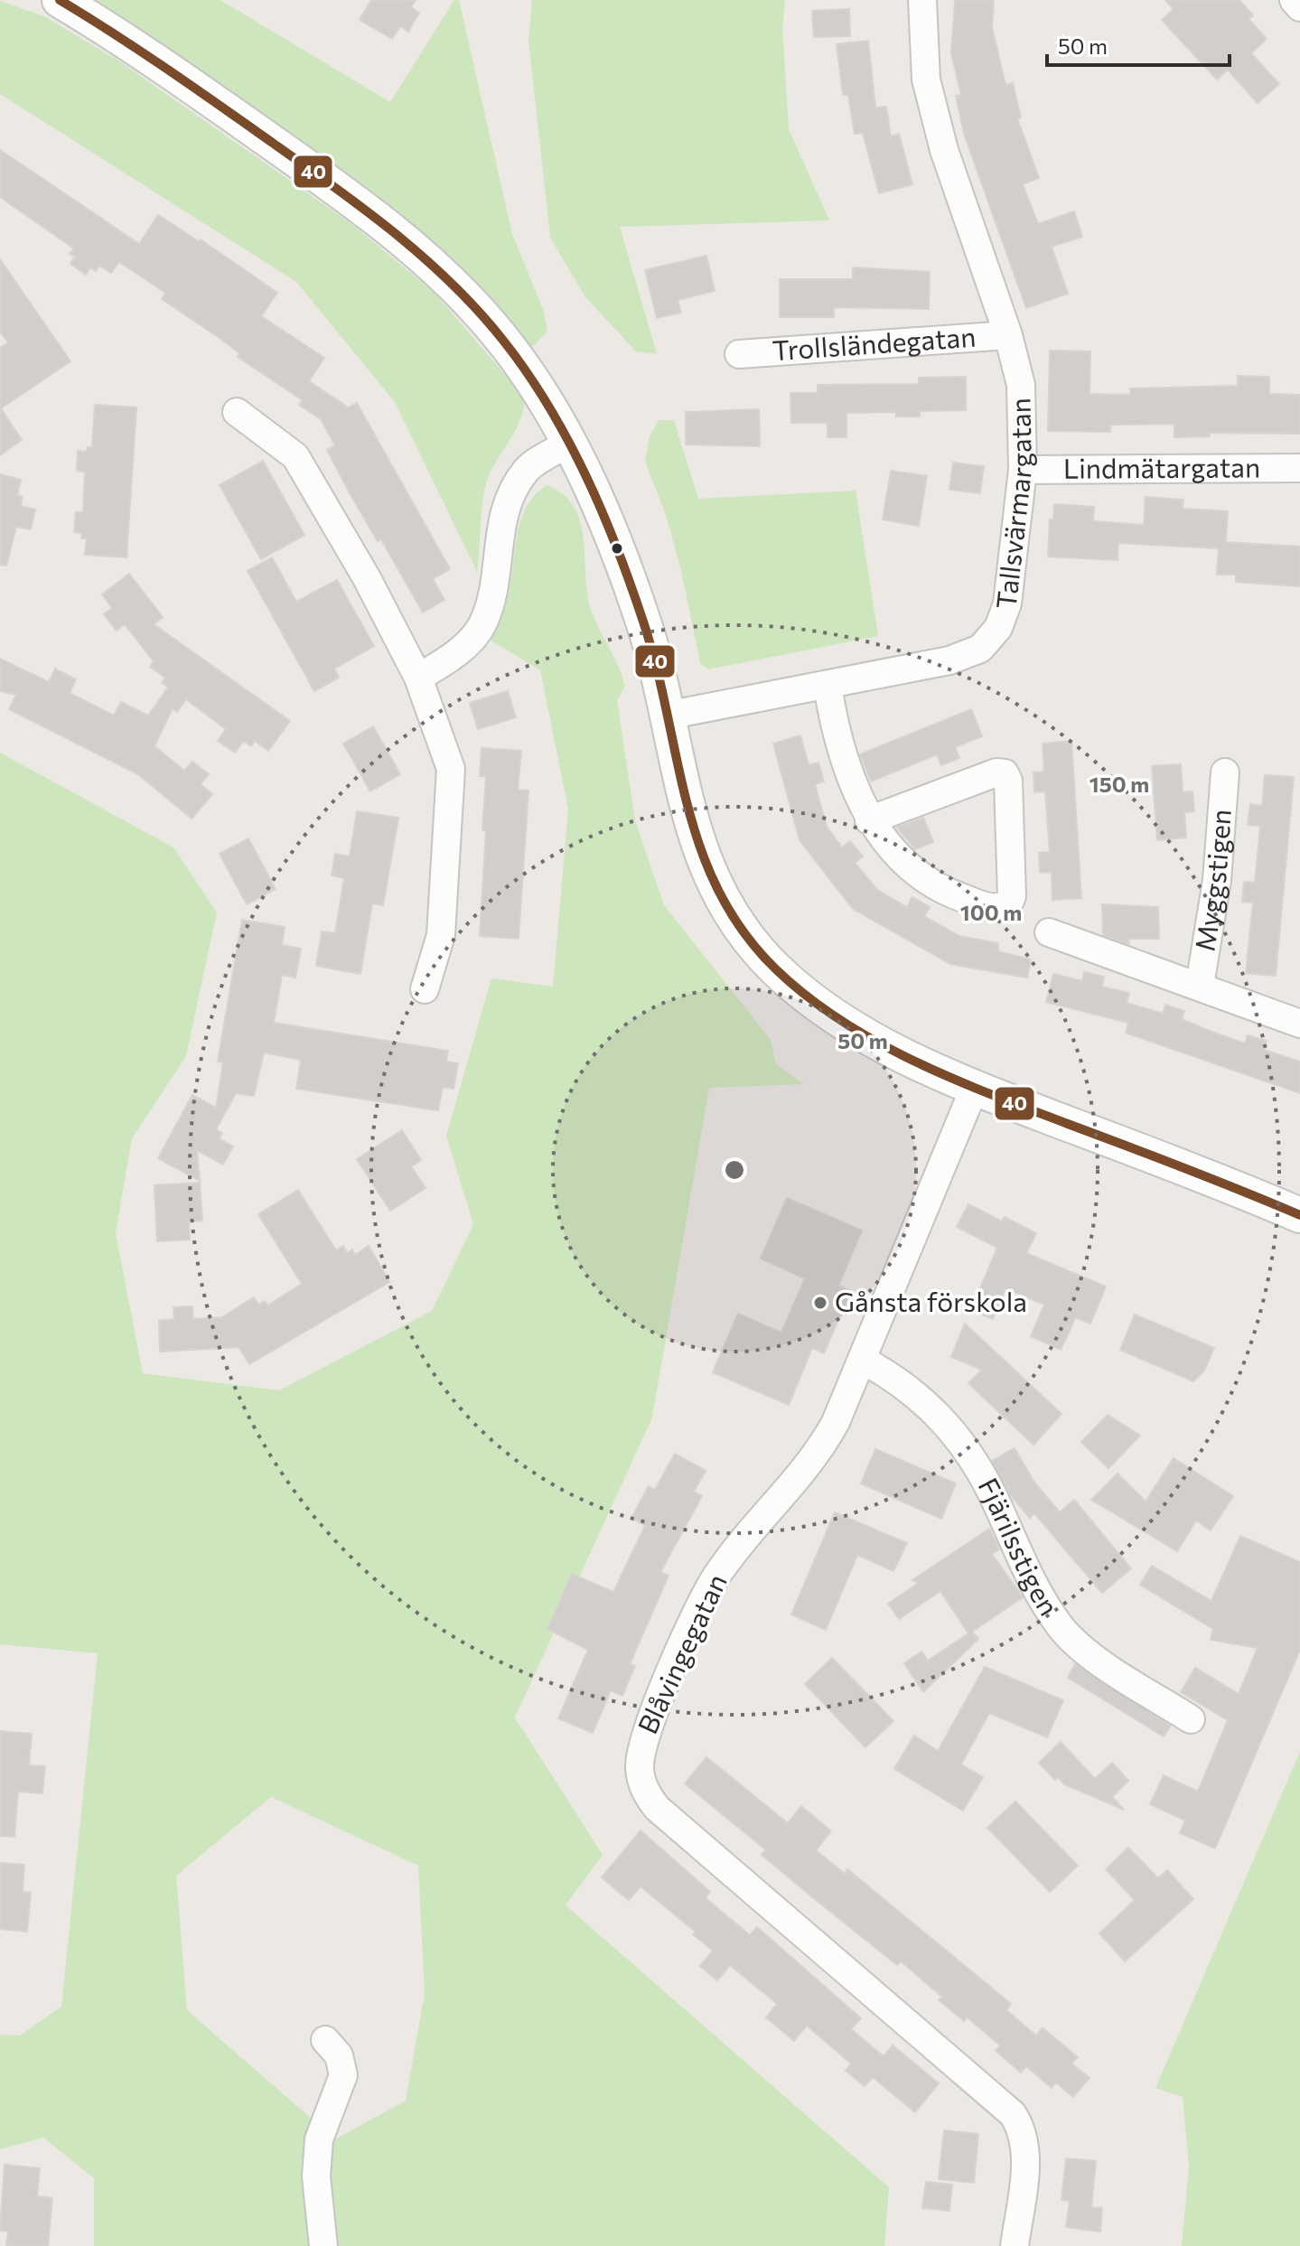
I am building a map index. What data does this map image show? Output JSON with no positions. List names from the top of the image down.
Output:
{
  "streets": {
    "street": [
      "Trollsländegatan",
      "Lindmätargatan",
      "Tallsvärmargatan",
      "Myggstigen",
      "Fjärilsstigen",
      "Blåvingegatan"
    ]
  },
  "crossings": [
    ["Trollsländegatan", "Tallsvärmargatan"],
    ["Lindmätargatan", "Tallsvärmargatan"],
    ["Fjärilsstigen", "Blåvingegatan"]
  ],
  "places": ["Gånsta förskola"],
  "lines": ["transit line 40"],
  "scale_bar": "50 m",
  "rings": ["150 m", "100 m", "50 m"]
}
